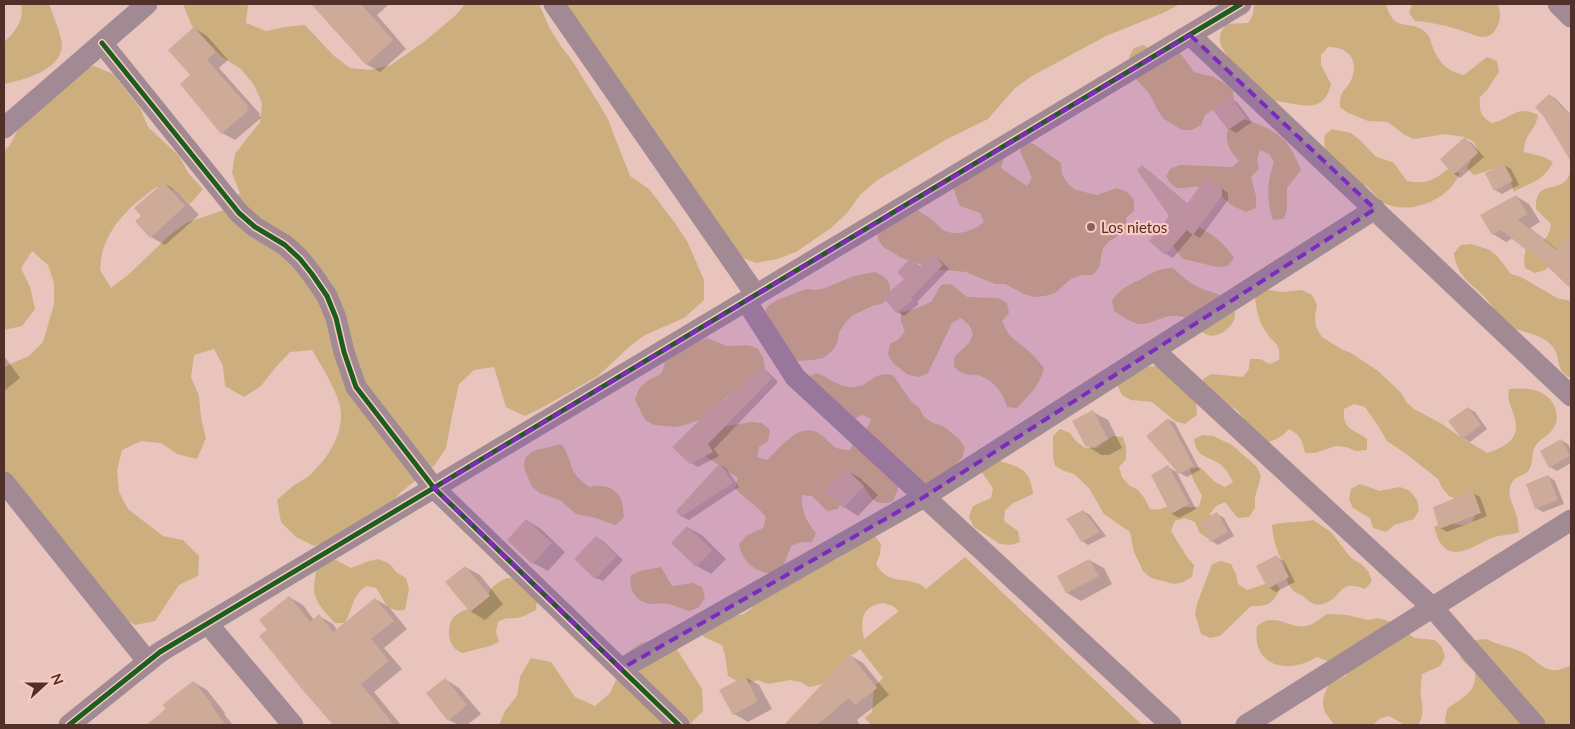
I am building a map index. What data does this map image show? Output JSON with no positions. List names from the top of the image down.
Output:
{
  "places": ["Los nietos"],
  "north": "right"
}
